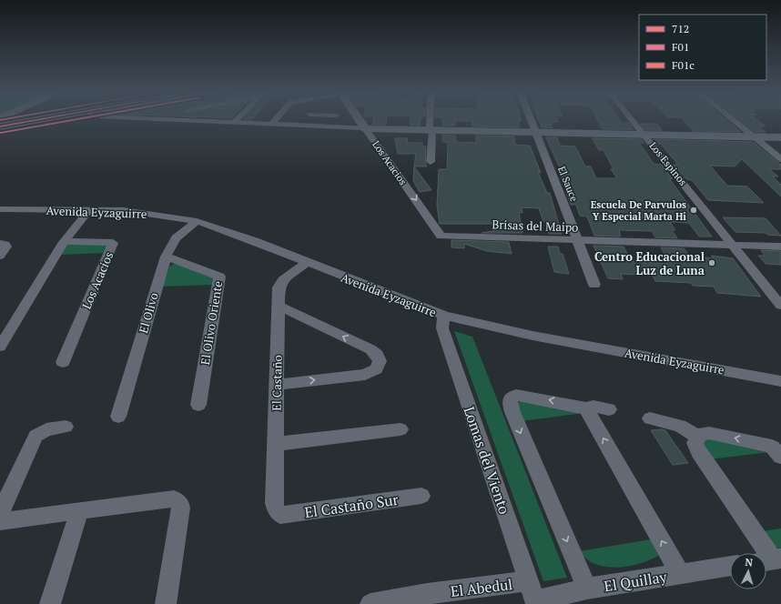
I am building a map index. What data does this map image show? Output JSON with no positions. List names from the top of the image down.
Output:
{
  "streets": {
    "street": [
      "Los Acacios",
      "Los Espinos",
      "El Sauce",
      "Avenida Eyzaguirre",
      "Brisas del Maipo",
      "El Olivo",
      "El Olivo Oriente",
      "El Castaño",
      "Lomas del Viento",
      "El Castaño Sur",
      "El Quillay",
      "El Abedul"
    ]
  },
  "crossings": [
    ["Los Acacios", "Brisas del Maipo"],
    ["Los Espinos", "Brisas del Maipo"],
    ["El Sauce", "Brisas del Maipo"],
    ["Avenida Eyzaguirre", "El Olivo"],
    ["Avenida Eyzaguirre", "El Castaño"],
    ["Avenida Eyzaguirre", "Lomas del Viento"],
    ["El Olivo", "El Olivo Oriente"],
    ["El Castaño", "El Castaño Sur"],
    ["Lomas del Viento", "El Quillay"],
    ["Lomas del Viento", "El Abedul"]
  ],
  "one_way": ["Los Acacios"],
  "places": ["Escuela De Parvulos Y Especial Marta Hi", "Centro Educacional Luz de Luna"],
  "lines": ["transit line 712", "transit line F01", "transit line F01c"],
  "legend": ["712", "F01", "F01c"],
  "north": "top"
}
